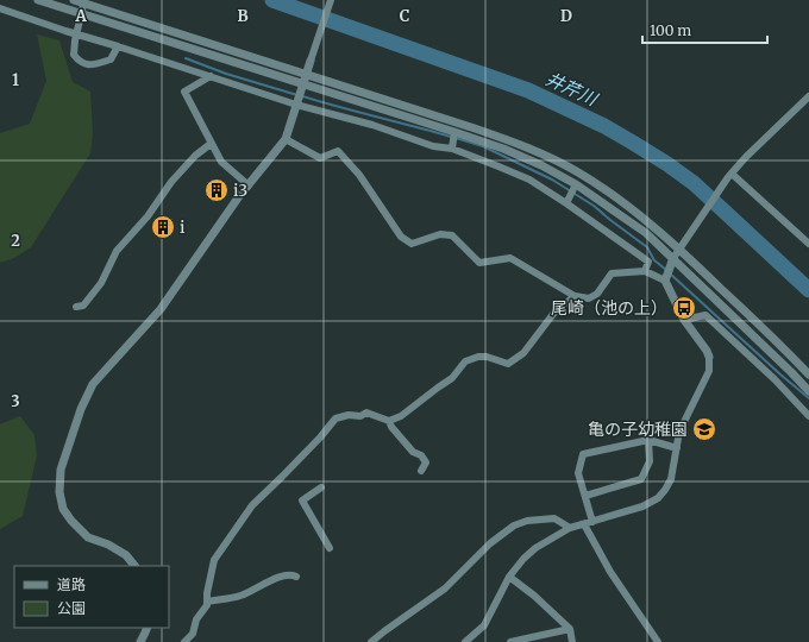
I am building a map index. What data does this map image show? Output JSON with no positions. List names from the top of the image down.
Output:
{
  "water": ["井芹川"],
  "places": {
    "building": ["i3", "i"],
    "bus stop": ["尾崎（池の上）"],
    "school or university": ["亀の子幼稚園"]
  },
  "legend": ["道路", "公園"],
  "scale_bar": "100 m",
  "grid": {
    "columns": [
      "A",
      "B",
      "C",
      "D"
    ],
    "rows": ["1", "2", "3"]
  }
}
